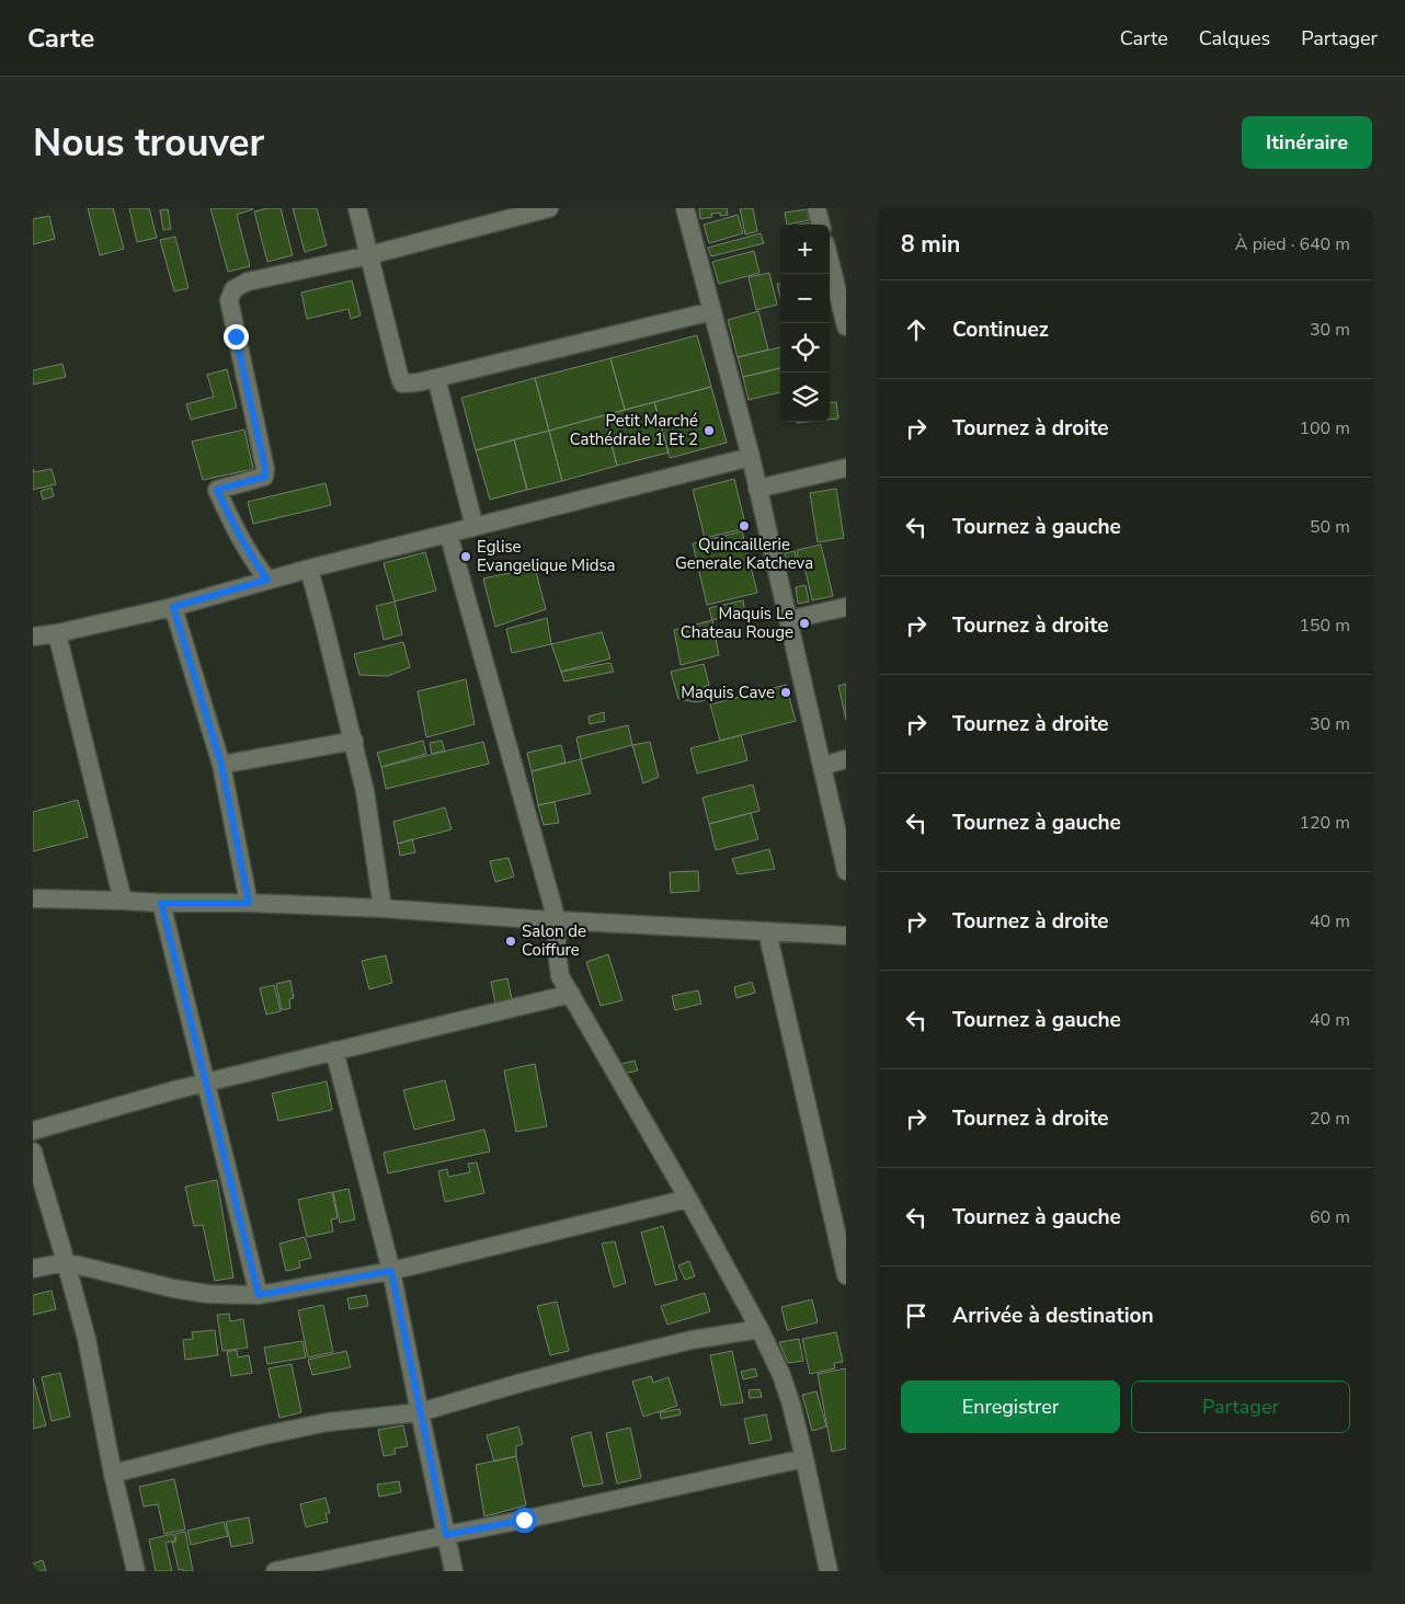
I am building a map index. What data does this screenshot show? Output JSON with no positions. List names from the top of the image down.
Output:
{
  "places": [
    "Petit Marché Cathédrale 1 Et 2",
    "Quincaillerie Generale Katcheva",
    "Eglise Evangelique Midsa",
    "Maquis Le Chateau Rouge",
    "Maquis Cave",
    "Salon de Coiffure"
  ],
  "page": {
    "header": "Carte",
    "nav": ["Carte", "Calques", "Partager"],
    "buttons": [
      "Itinéraire",
      ["Enregistrer", "Partager"]
    ],
    "title": "Nous trouver",
    "heading": ["8 min", "À pied · 640 m"],
    "map_buttons": ["+", "−"],
    "list": [
      ["Continuez", "30 m"],
      ["Tournez à droite", "100 m"],
      ["Tournez à gauche", "50 m"],
      ["Tournez à droite", "150 m"],
      ["Tournez à droite", "30 m"],
      ["Tournez à gauche", "120 m"],
      ["Tournez à droite", "40 m"],
      ["Tournez à gauche", "40 m"],
      ["Tournez à droite", "20 m"],
      ["Tournez à gauche", "60 m"],
      "Arrivée à destination"
    ]
  }
}
